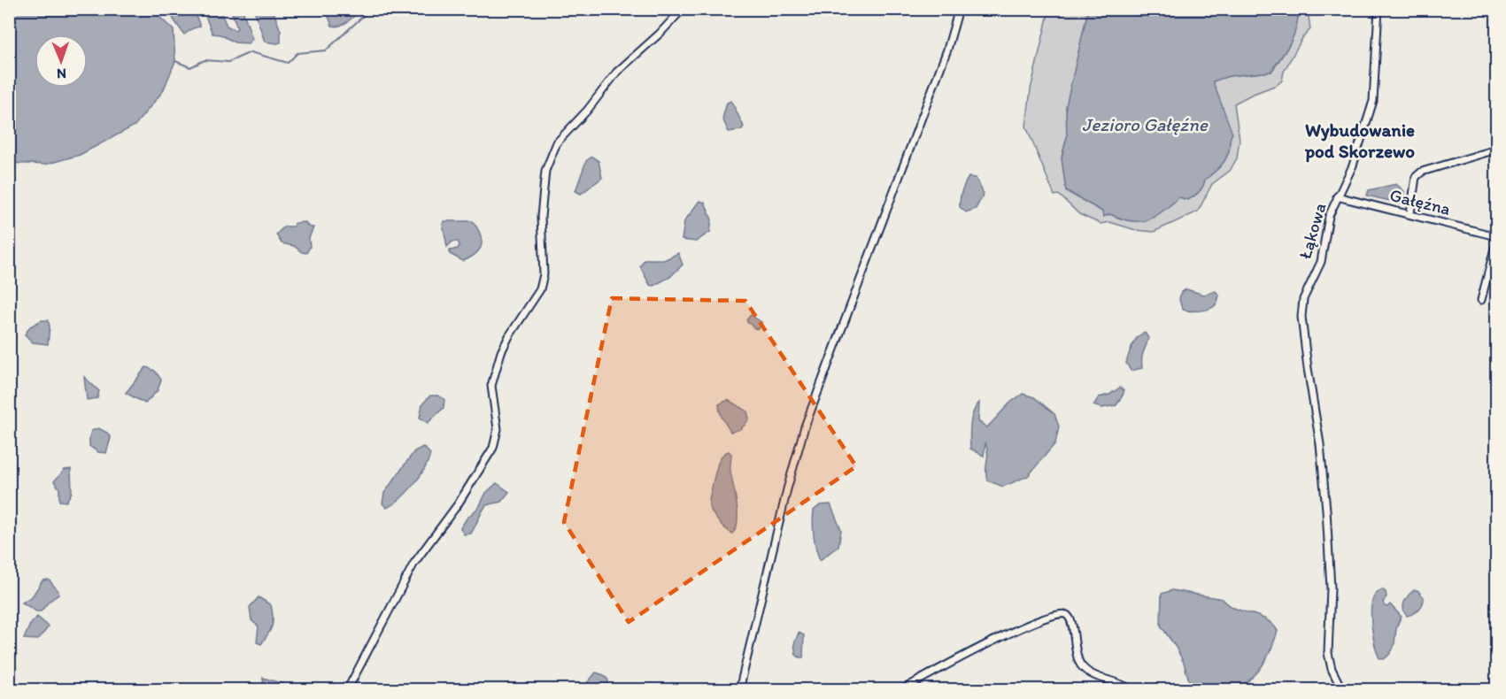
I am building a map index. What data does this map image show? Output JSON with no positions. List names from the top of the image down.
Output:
{
  "streets": {
    "street": ["Gałęźna", "Łąkowa"]
  },
  "crossings": [
    ["Gałęźna", "Łąkowa"]
  ],
  "districts": ["Wybudowanie pod Skorzewo"],
  "water": ["Jezioro Gałęźne"],
  "north": "bottom"
}
